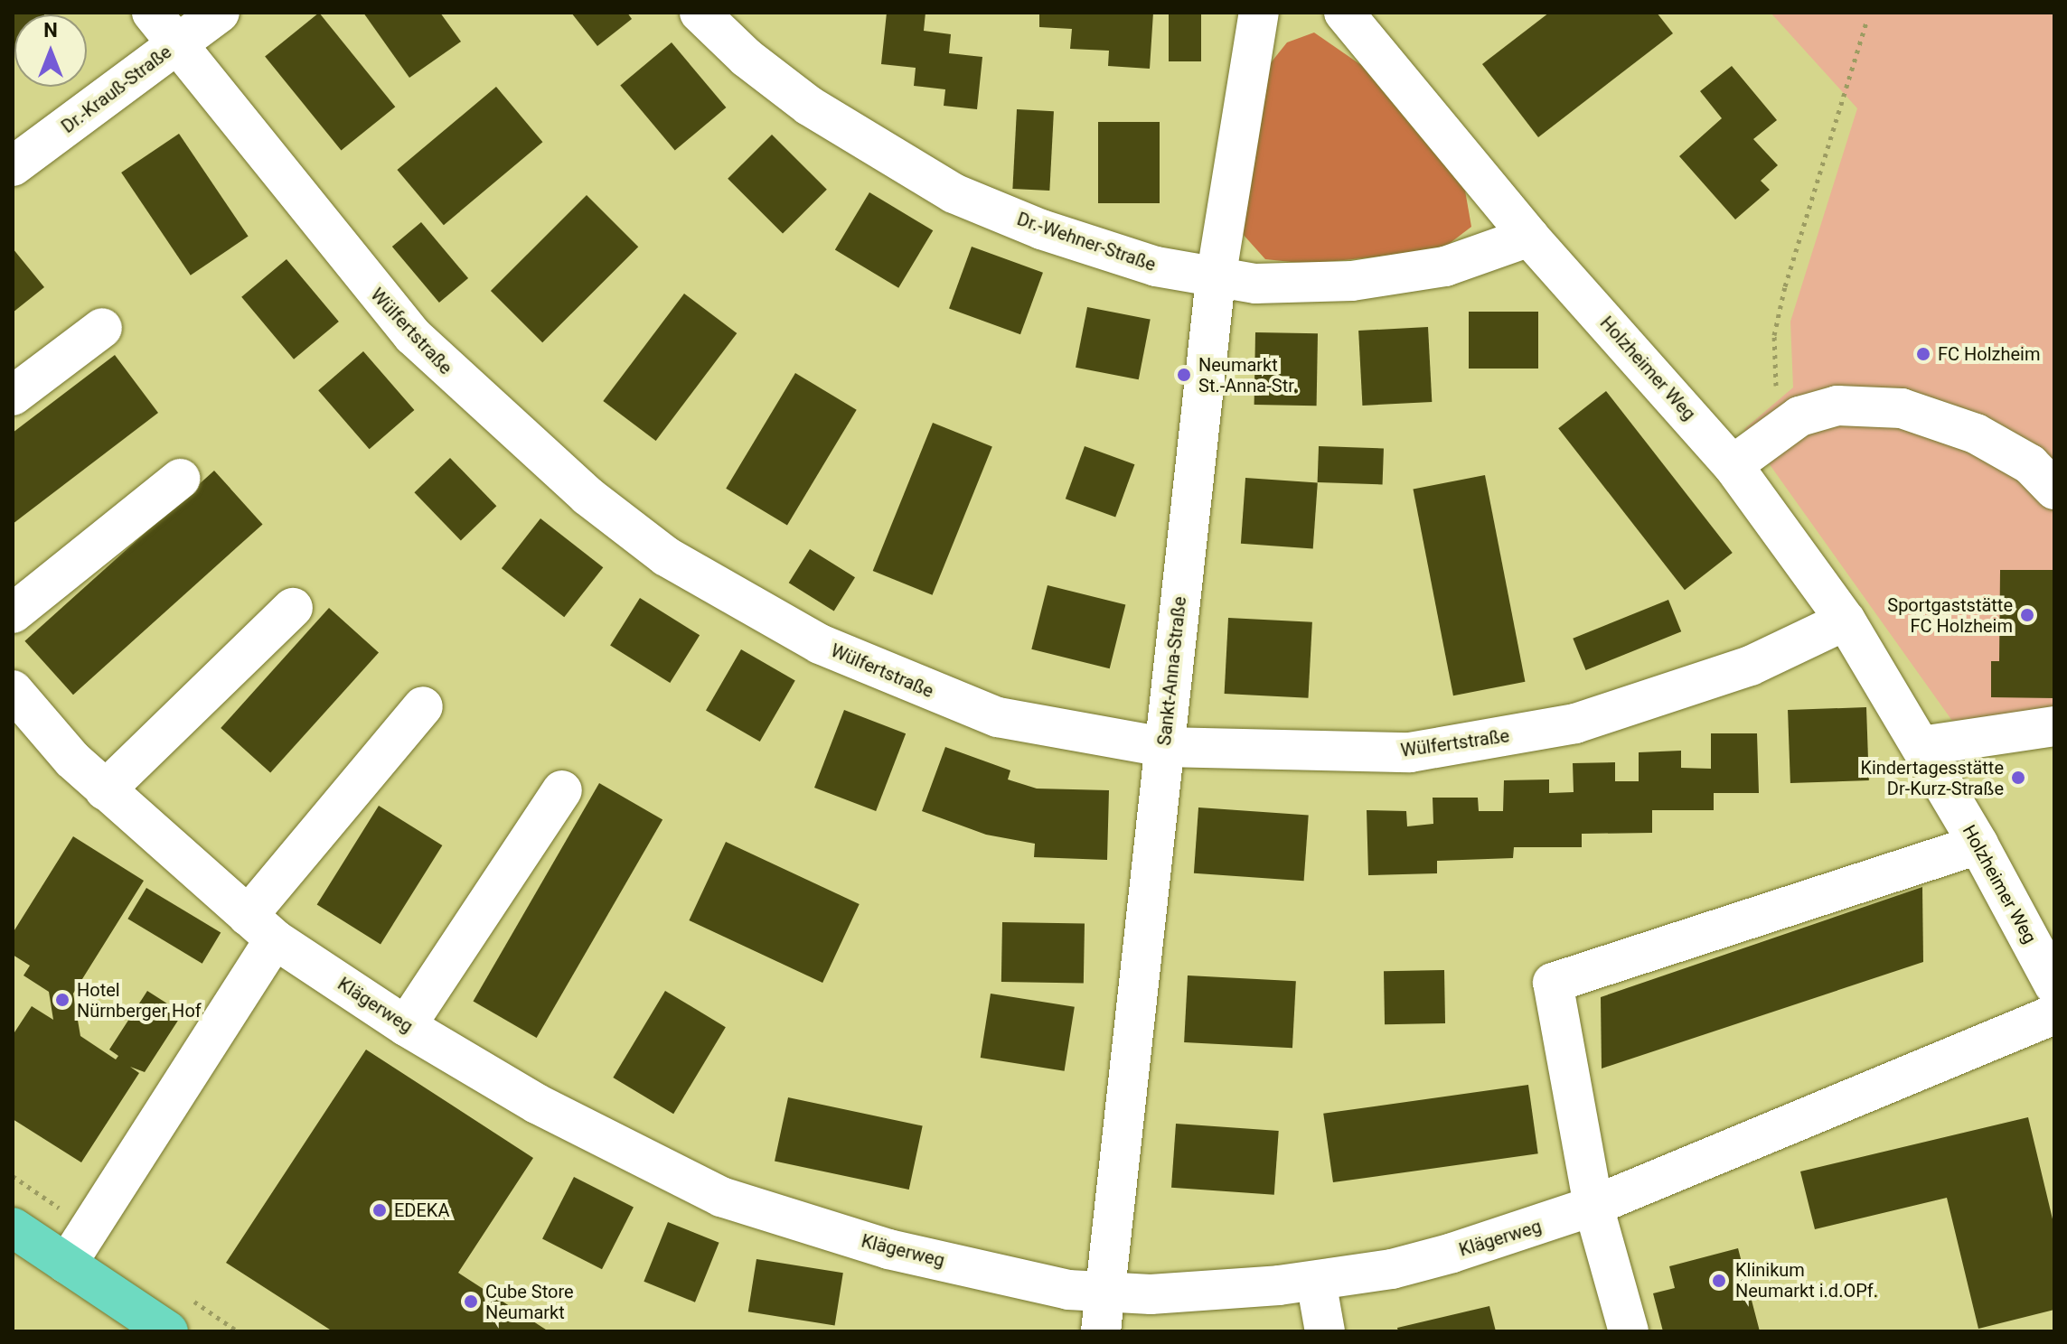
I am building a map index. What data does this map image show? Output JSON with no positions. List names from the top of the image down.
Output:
{
  "streets": {
    "street": [
      "Dr.-Krauß-Straße",
      "Dr.-Wehner-Straße",
      "Wülfertstraße",
      "Holzheimer Weg",
      "Sankt-Anna-Straße",
      "Klägerweg"
    ]
  },
  "crossings": [
    ["Dr.-Krauß-Straße", "Wülfertstraße"],
    ["Dr.-Wehner-Straße", "Holzheimer Weg"],
    ["Dr.-Wehner-Straße", "Sankt-Anna-Straße"],
    ["Wülfertstraße", "Holzheimer Weg"],
    ["Wülfertstraße", "Sankt-Anna-Straße"],
    ["Sankt-Anna-Straße", "Klägerweg"]
  ],
  "places": [
    "FC Holzheim",
    "Neumarkt St.-Anna-Str.",
    "Sportgaststätte FC Holzheim",
    "Kindertagesstätte Dr-Kurz-Straße",
    "Hotel Nürnberger Hof",
    "EDEKA",
    "Klinikum Neumarkt i.d.OPf.",
    "Cube Store Neumarkt"
  ],
  "north": "top"
}
